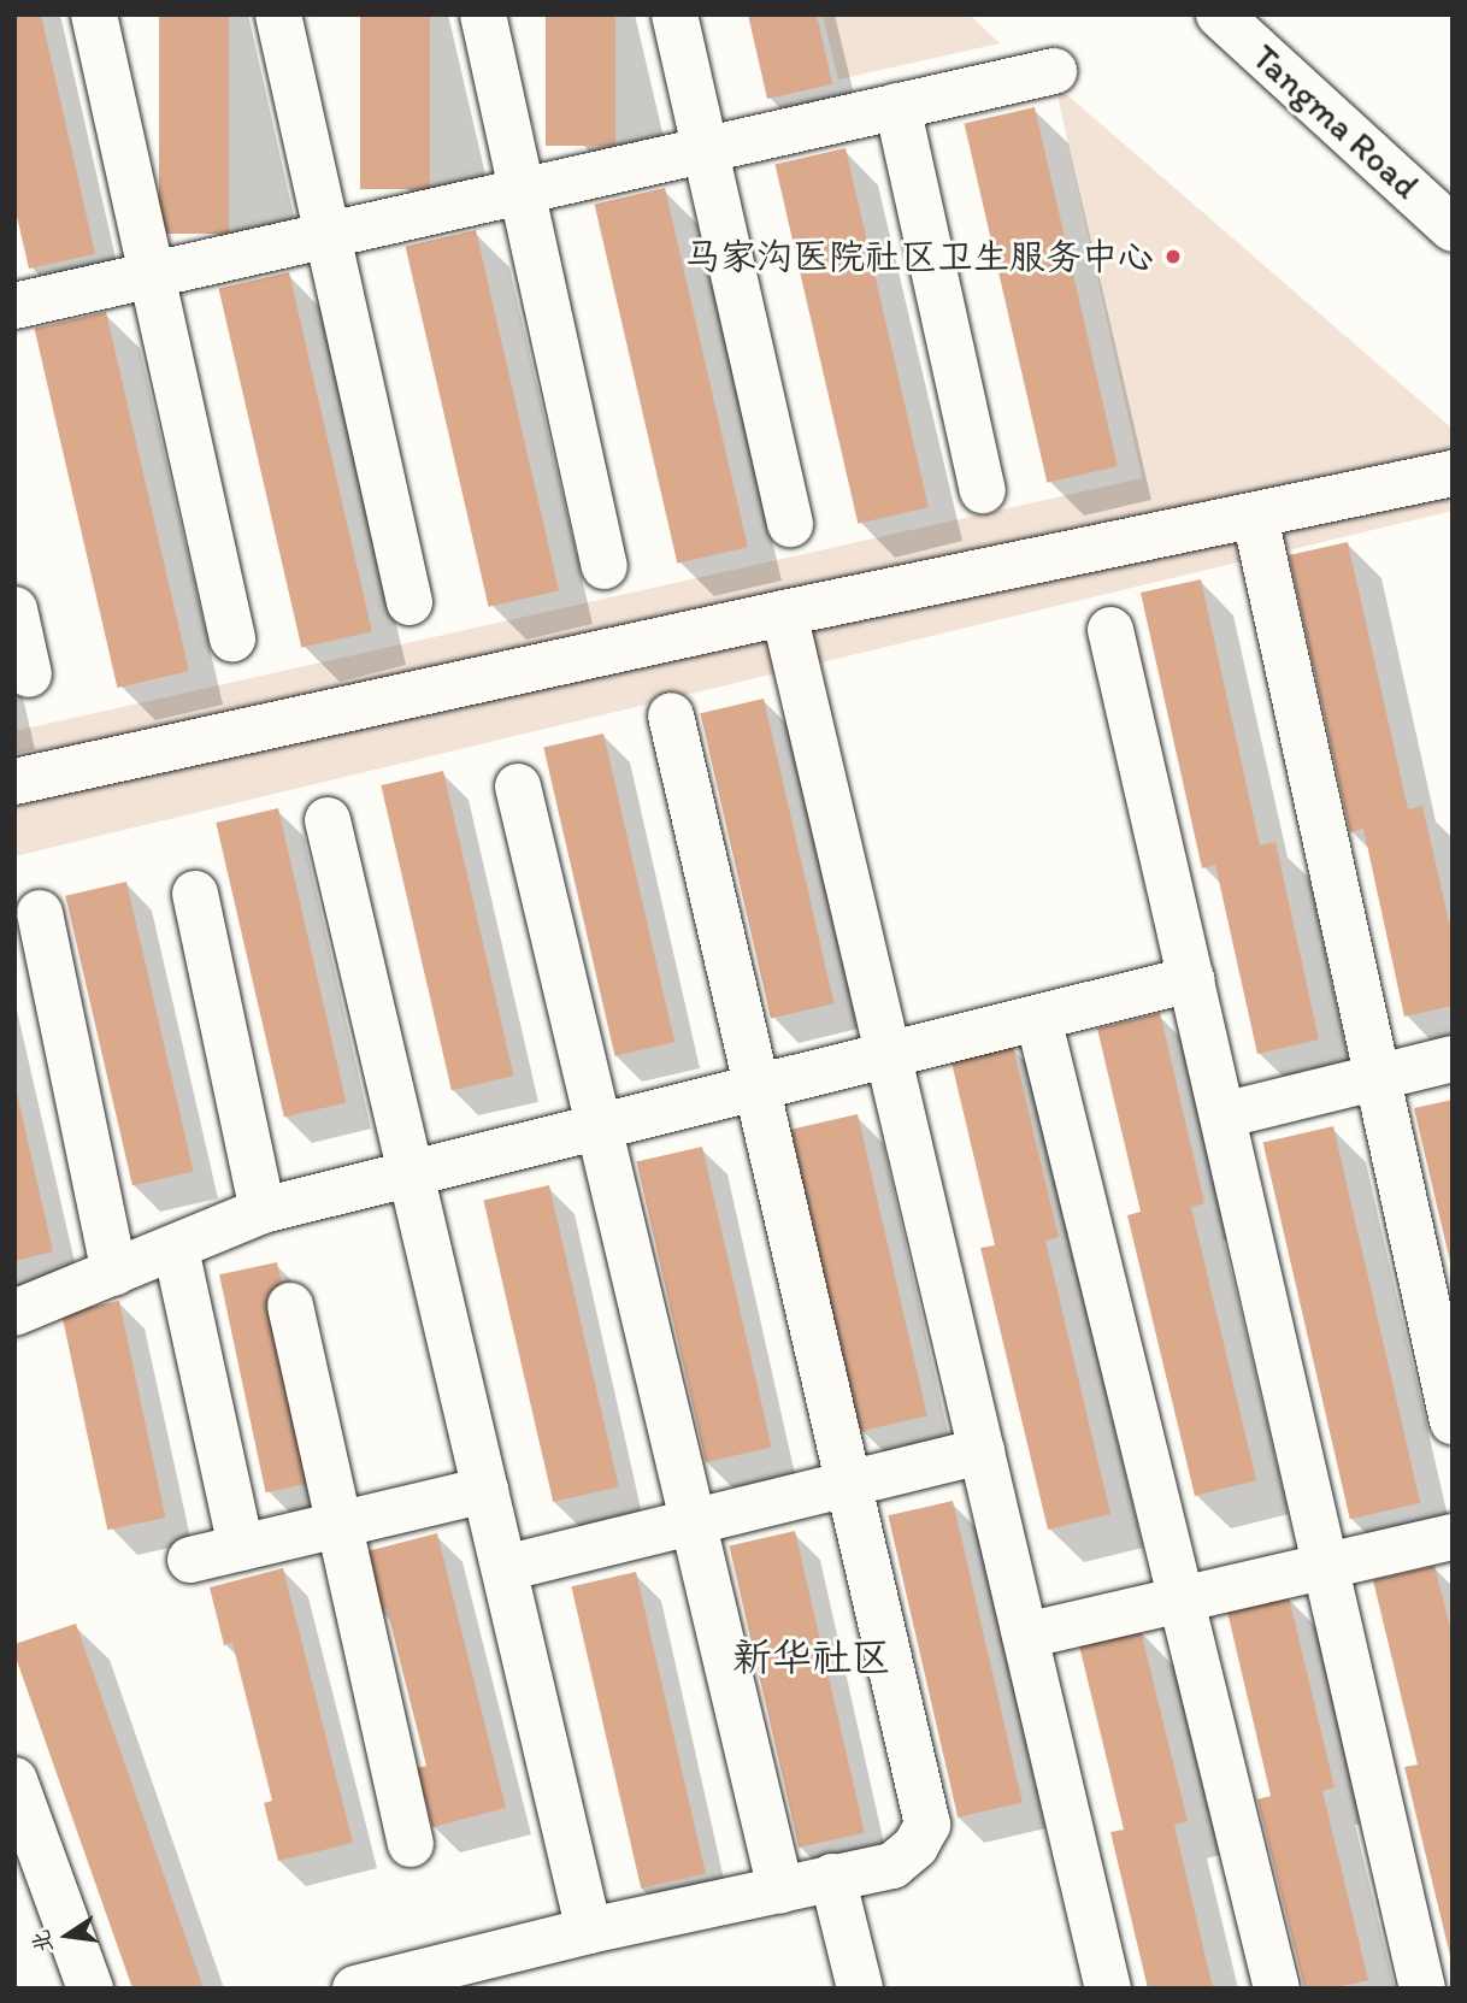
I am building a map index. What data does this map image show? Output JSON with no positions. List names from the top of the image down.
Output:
{
  "streets": {
    "street": ["Tangma Road"]
  },
  "districts": ["新华社区"],
  "places": ["马家沟医院社区卫生服务中心"],
  "north": "left"
}
